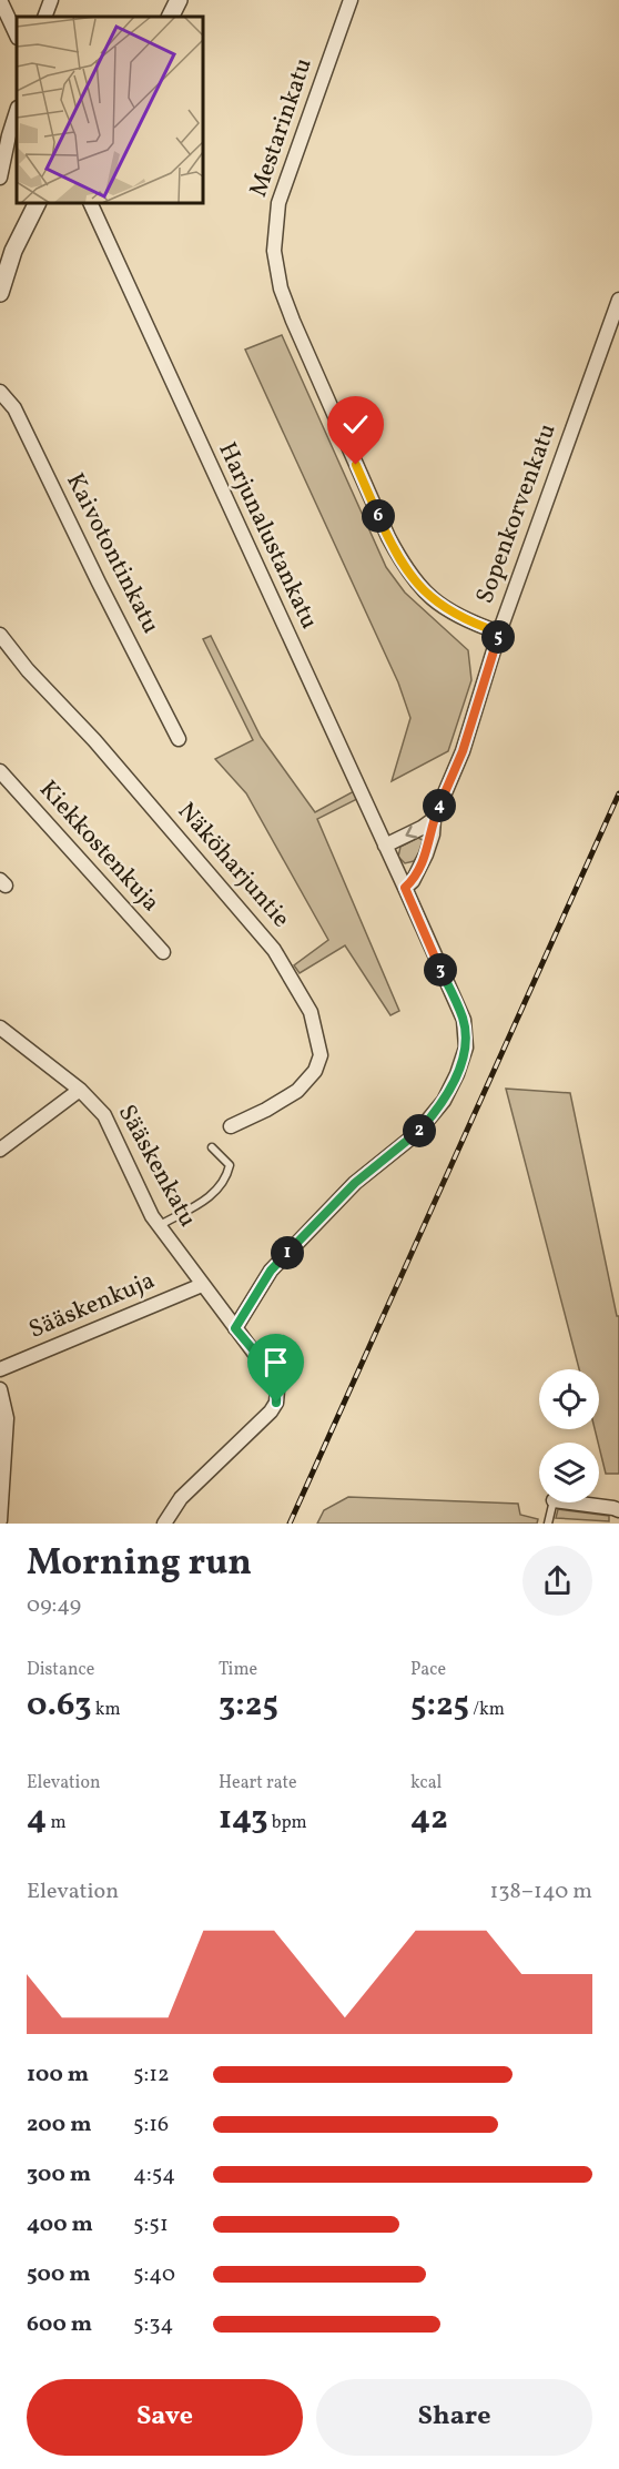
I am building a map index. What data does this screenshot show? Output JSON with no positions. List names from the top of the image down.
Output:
{
  "streets": {
    "street": [
      "Mestarinkatu",
      "Sopenkorvenkatu",
      "Harjunalustankatu",
      "Kaivotontinkatu",
      "Kiekkostenkuja",
      "Näköharjuntie",
      "Sääskenkatu",
      "Sääskenkuja"
    ]
  },
  "crossings": [
    ["Mestarinkatu", "Sopenkorvenkatu"],
    ["Sopenkorvenkatu", "Harjunalustankatu"],
    ["Harjunalustankatu", "Sääskenkatu"],
    ["Sääskenkatu", "Sääskenkuja"]
  ],
  "page": {
    "pins": [
      "6",
      "5",
      "4",
      "3",
      "2",
      "1"
    ],
    "heading": ["Morning run", "09:49"],
    "stats": [
      ["Distance", "0.63 km"],
      ["Time", "3:25"],
      ["Pace", "5:25 /km"],
      ["Elevation", "4 m"],
      ["Heart rate", "143 bpm"],
      ["kcal", "42"]
    ],
    "chart": ["Elevation", "138–140 m"],
    "list": [
      {
        "name": "100 m",
        "note": "5:12"
      },
      {
        "name": "200 m",
        "note": "5:16"
      },
      {
        "name": "300 m",
        "note": "4:54"
      },
      {
        "name": "400 m",
        "note": "5:51"
      },
      {
        "name": "500 m",
        "note": "5:40"
      },
      {
        "name": "600 m",
        "note": "5:34"
      }
    ],
    "buttons": ["Save", "Share"]
  }
}
